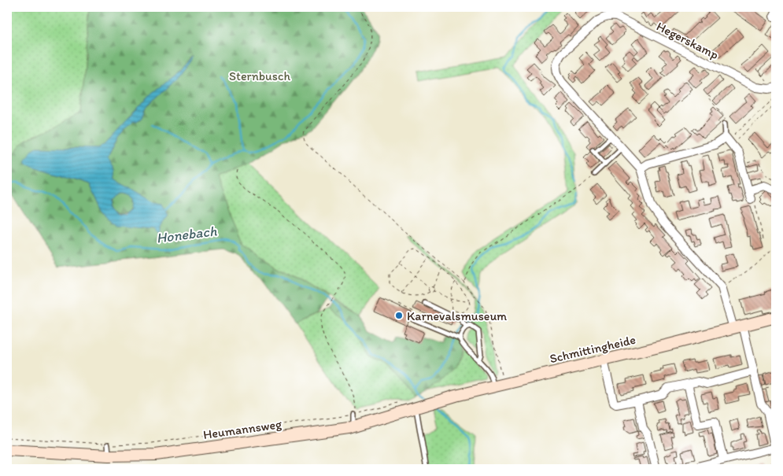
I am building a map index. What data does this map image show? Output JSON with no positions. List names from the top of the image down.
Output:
{
  "streets": {
    "street": ["Hegerskamp", "Schmittingheide", "Heumannsweg"]
  },
  "crossings": [
    ["Hegerskamp", "Schmittingheide"],
    ["Schmittingheide", "Heumannsweg"]
  ],
  "water": ["Honebach"],
  "parks": ["Sternbusch"],
  "places": ["Karnevalsmuseum"]
}
